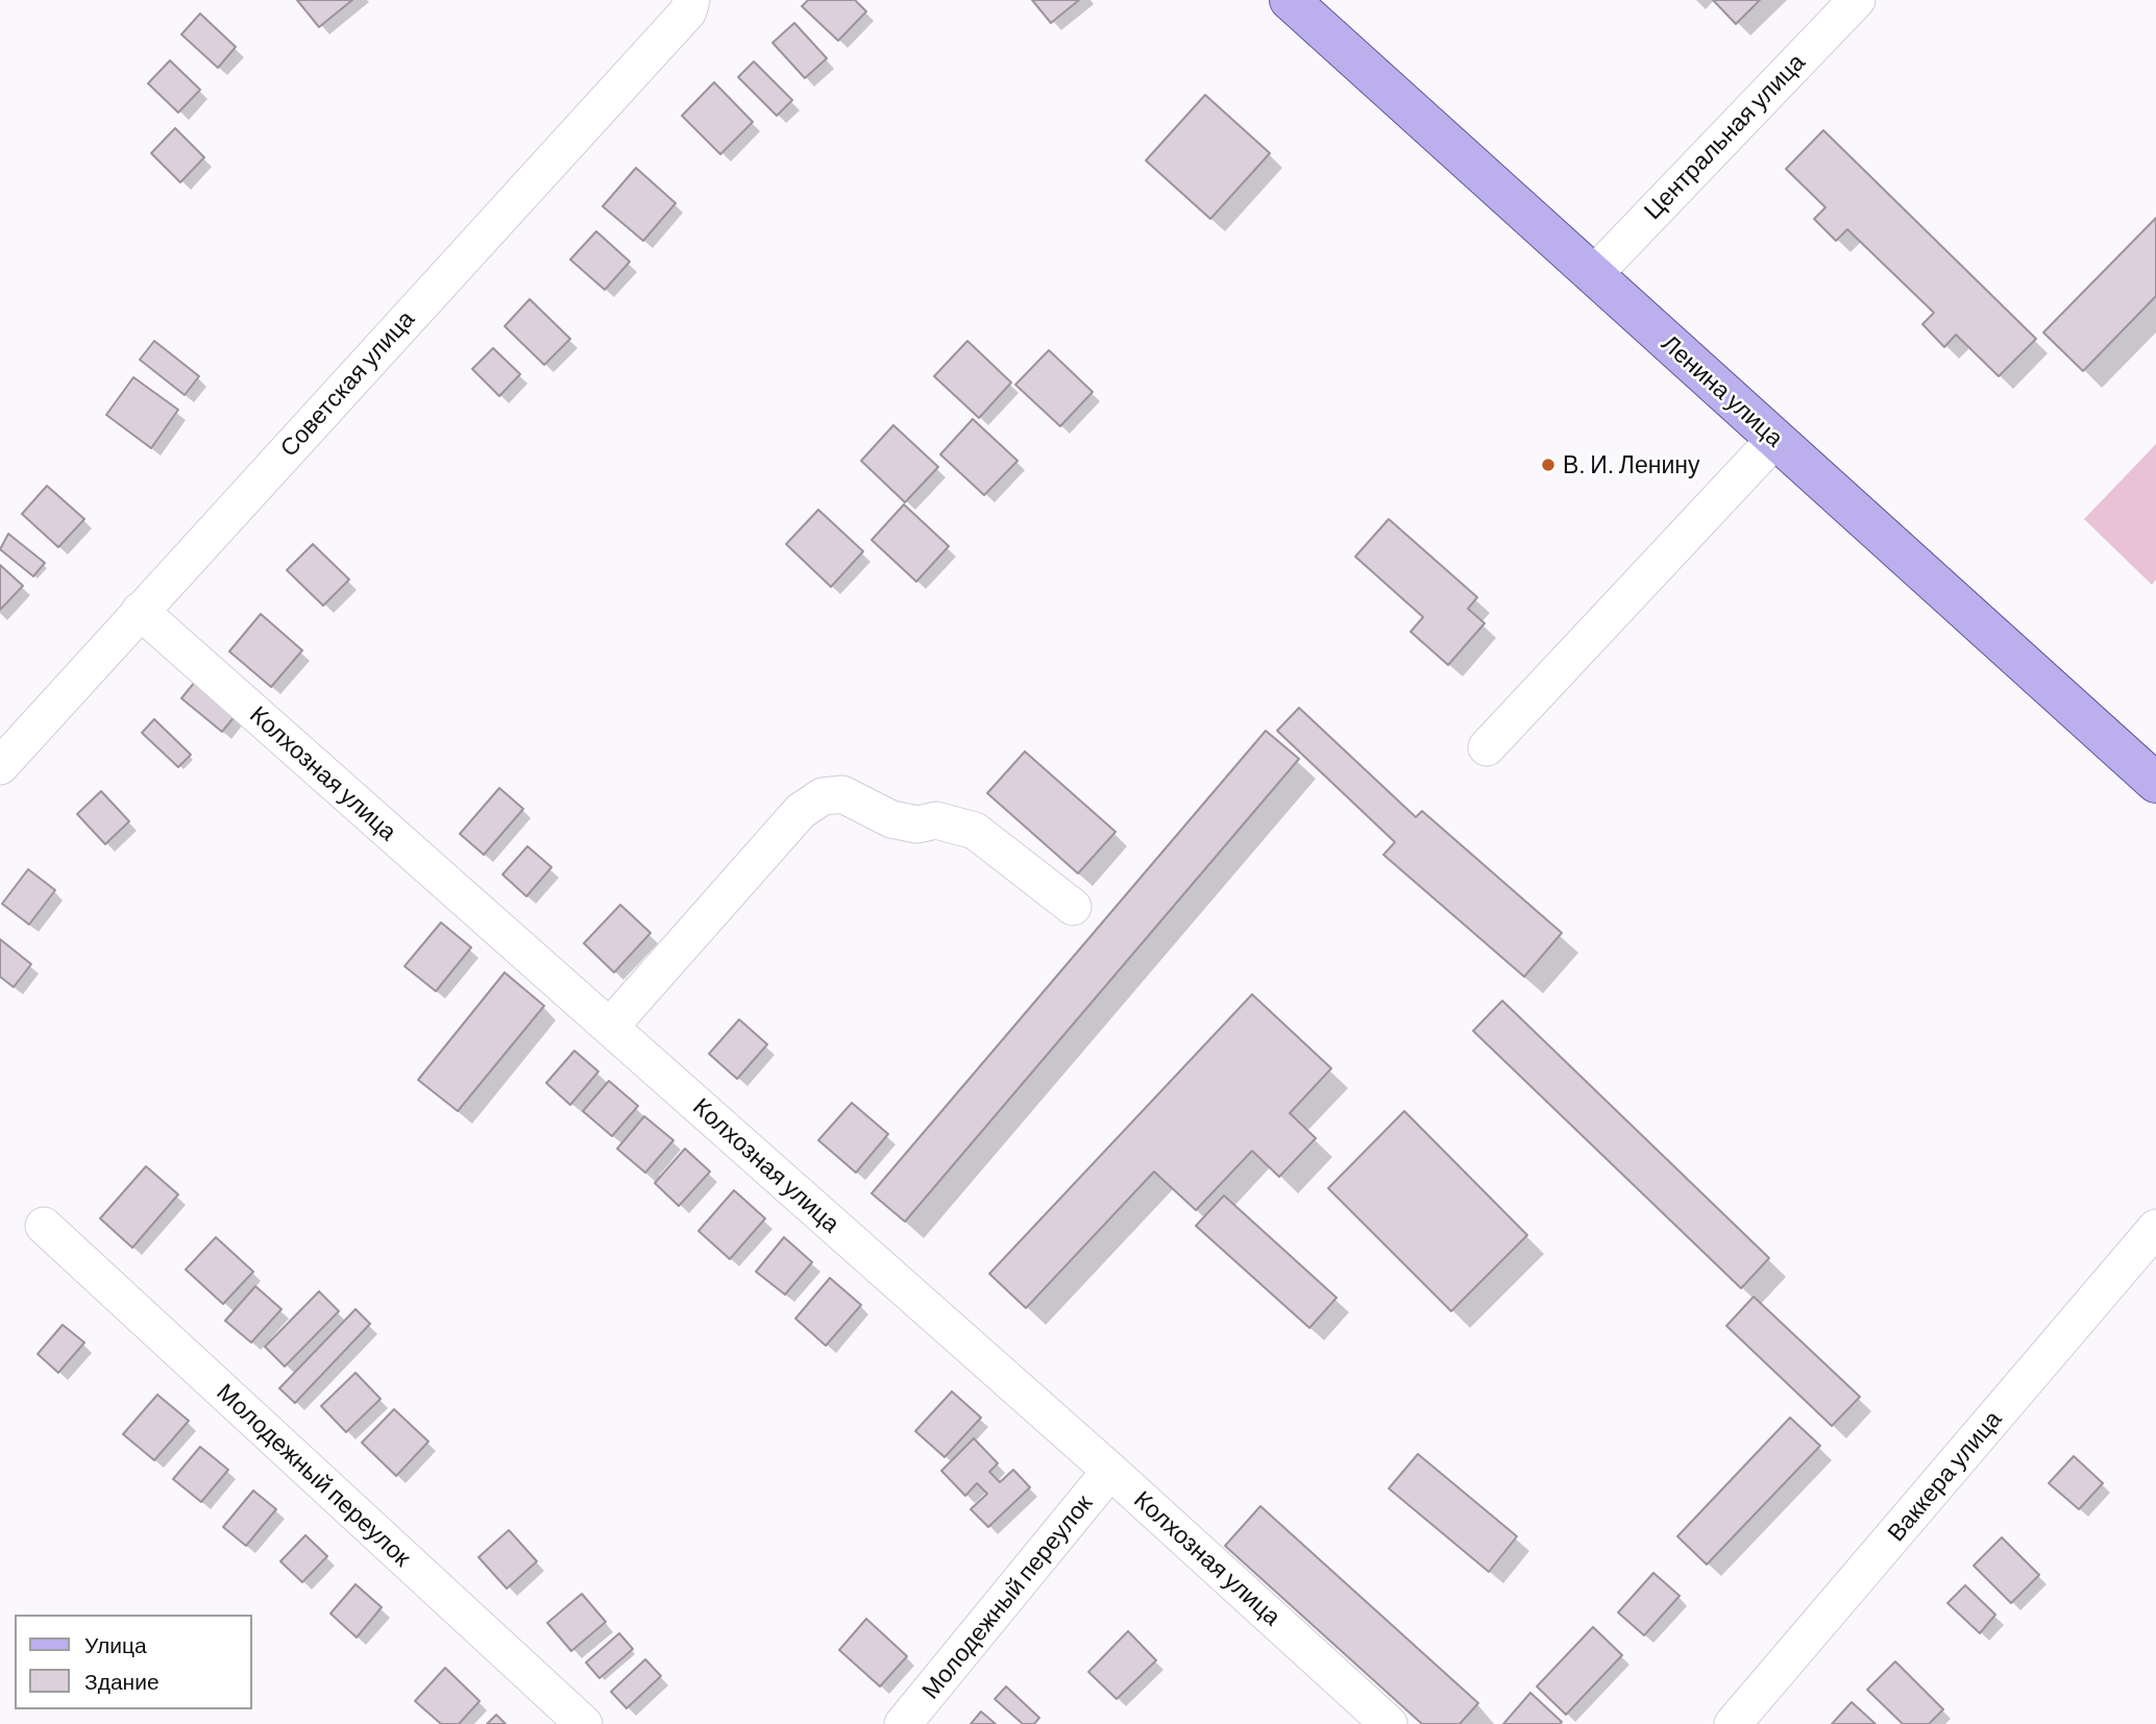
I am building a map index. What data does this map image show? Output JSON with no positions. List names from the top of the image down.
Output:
{
  "streets": {
    "main road": ["Ленина улица"],
    "street": [
      "Центральная улица",
      "Советская улица",
      "Колхозная улица",
      "Молодежный переулок",
      "Ваккера улица"
    ]
  },
  "crossings": [
    ["Центральная улица", "Ленина улица"],
    ["Советская улица", "Колхозная улица"],
    ["Колхозная улица", "Молодежный переулок"]
  ],
  "places": ["В. И. Ленину"],
  "legend": ["Улица", "Здание"]
}
